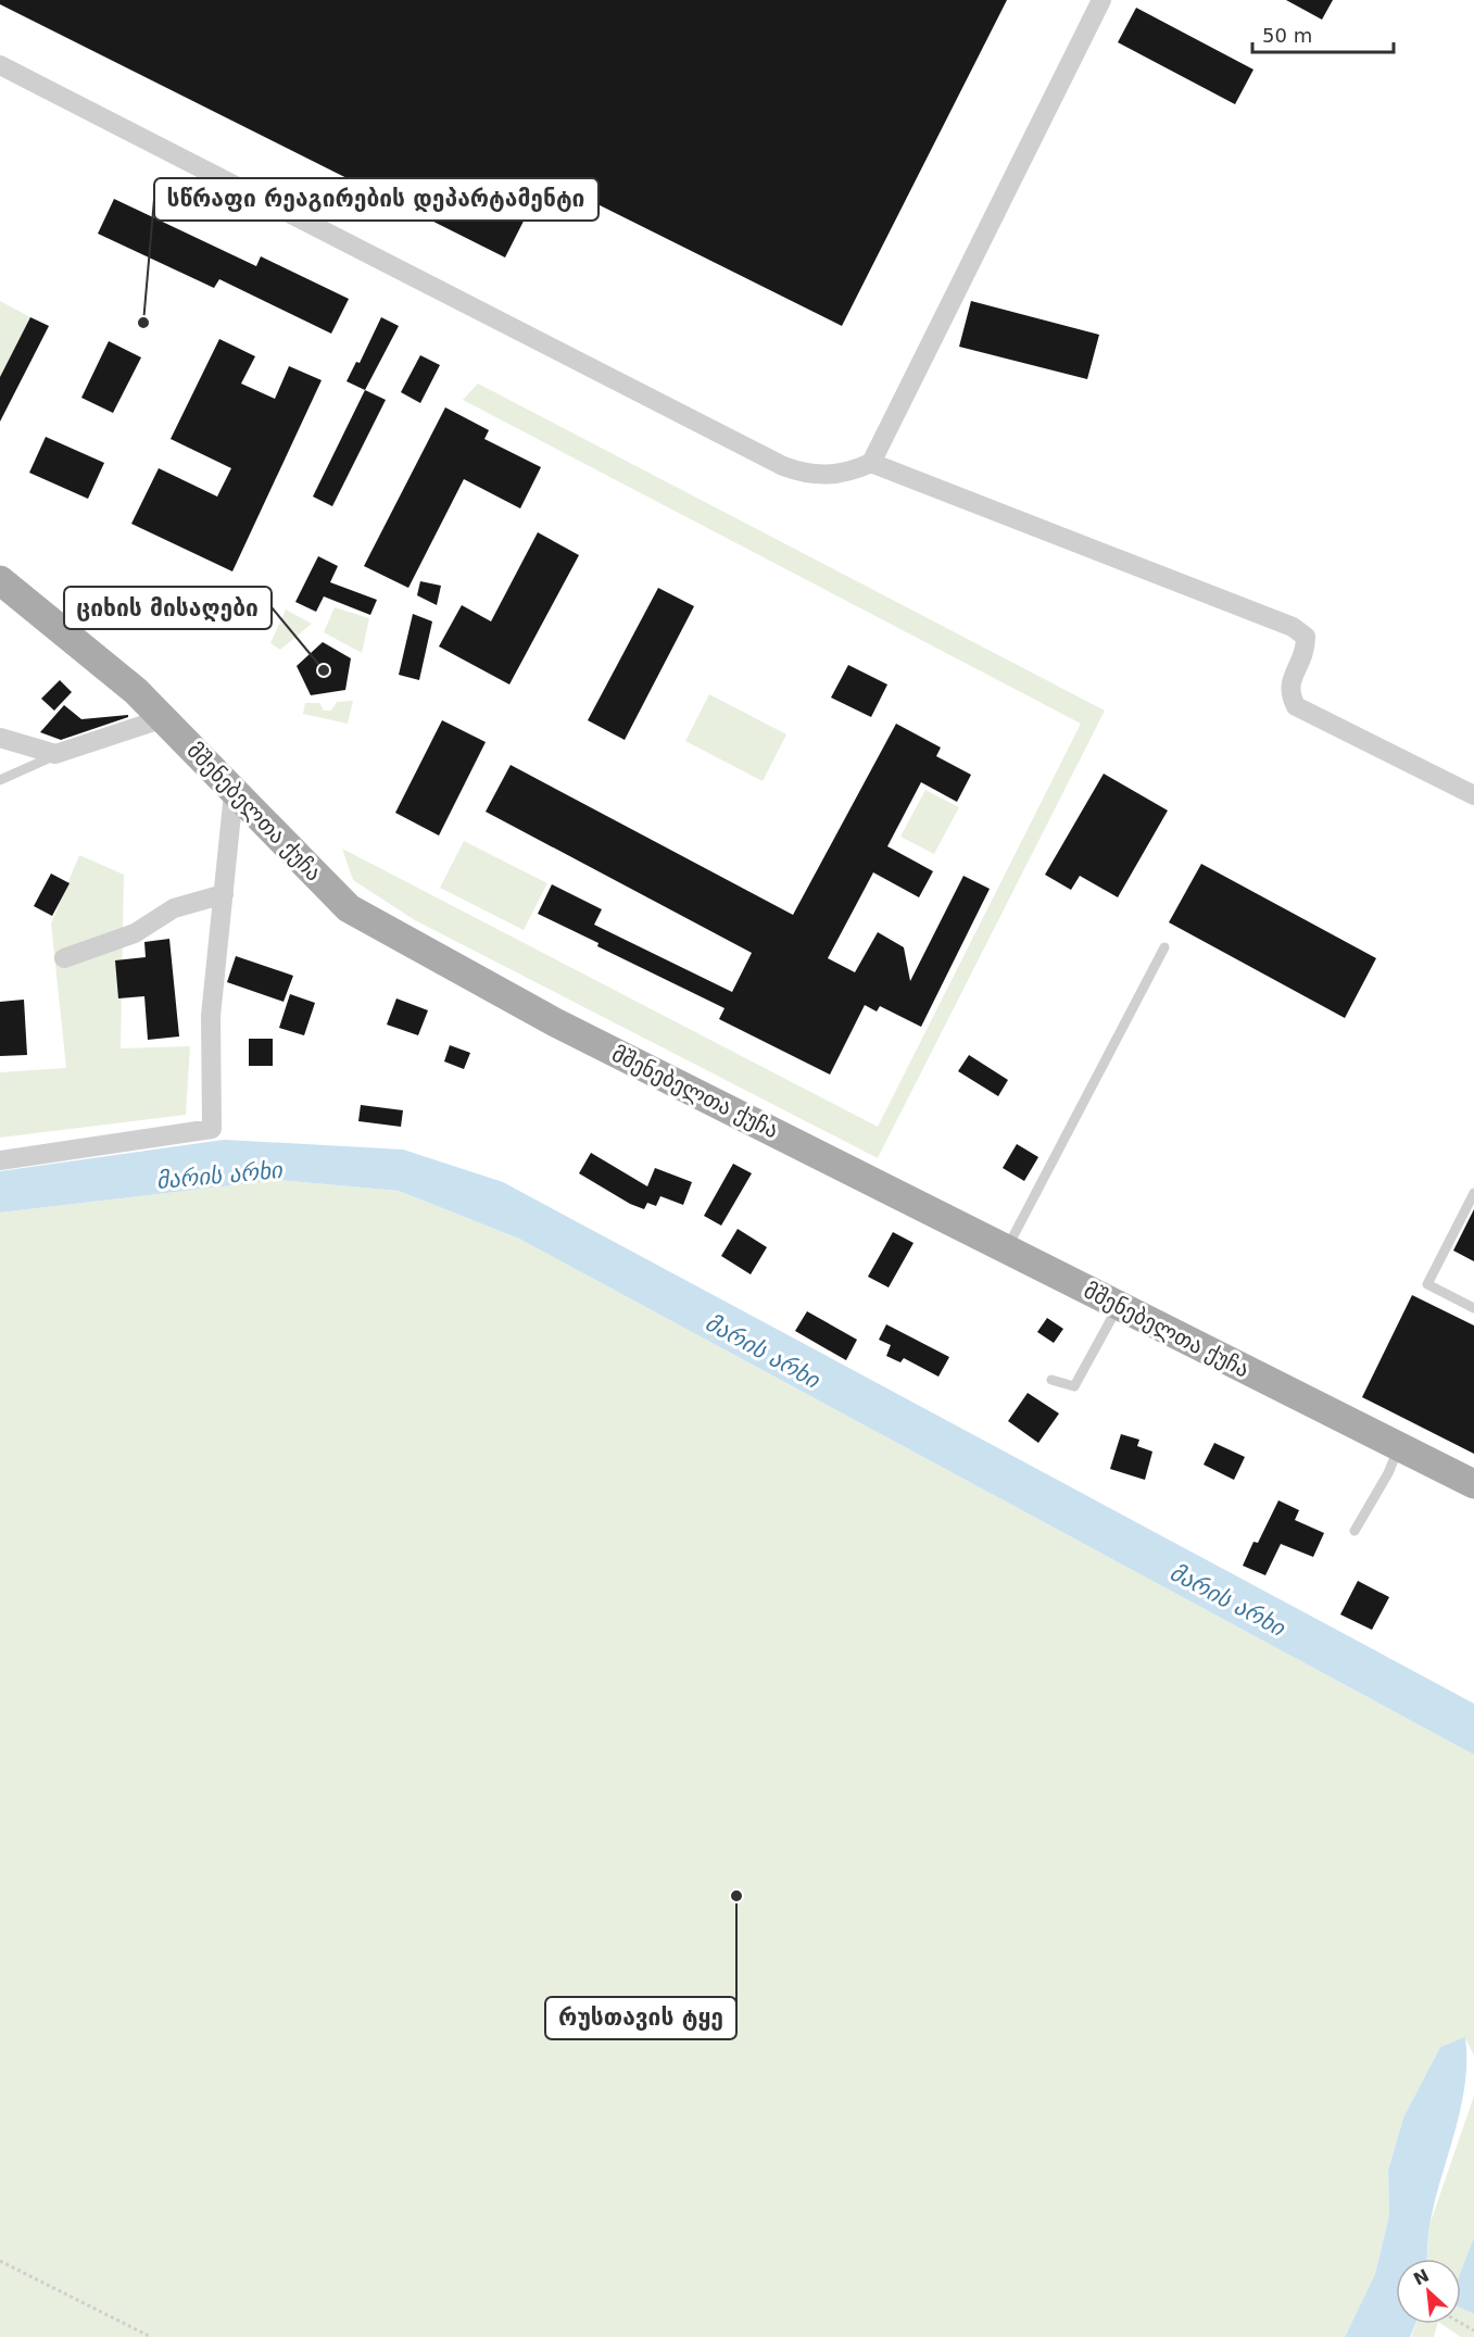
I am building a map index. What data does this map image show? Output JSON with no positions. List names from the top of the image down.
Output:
{
  "streets": {
    "main road": ["მშენებელთა ქუჩა"]
  },
  "water": ["მარის არხი"],
  "places": ["სწრაფი რეაგირების დეპარტამენტი", "ციხის მისაღები", "რუსთავის ტყე"],
  "scale_bar": "50 m",
  "north": "top left"
}
